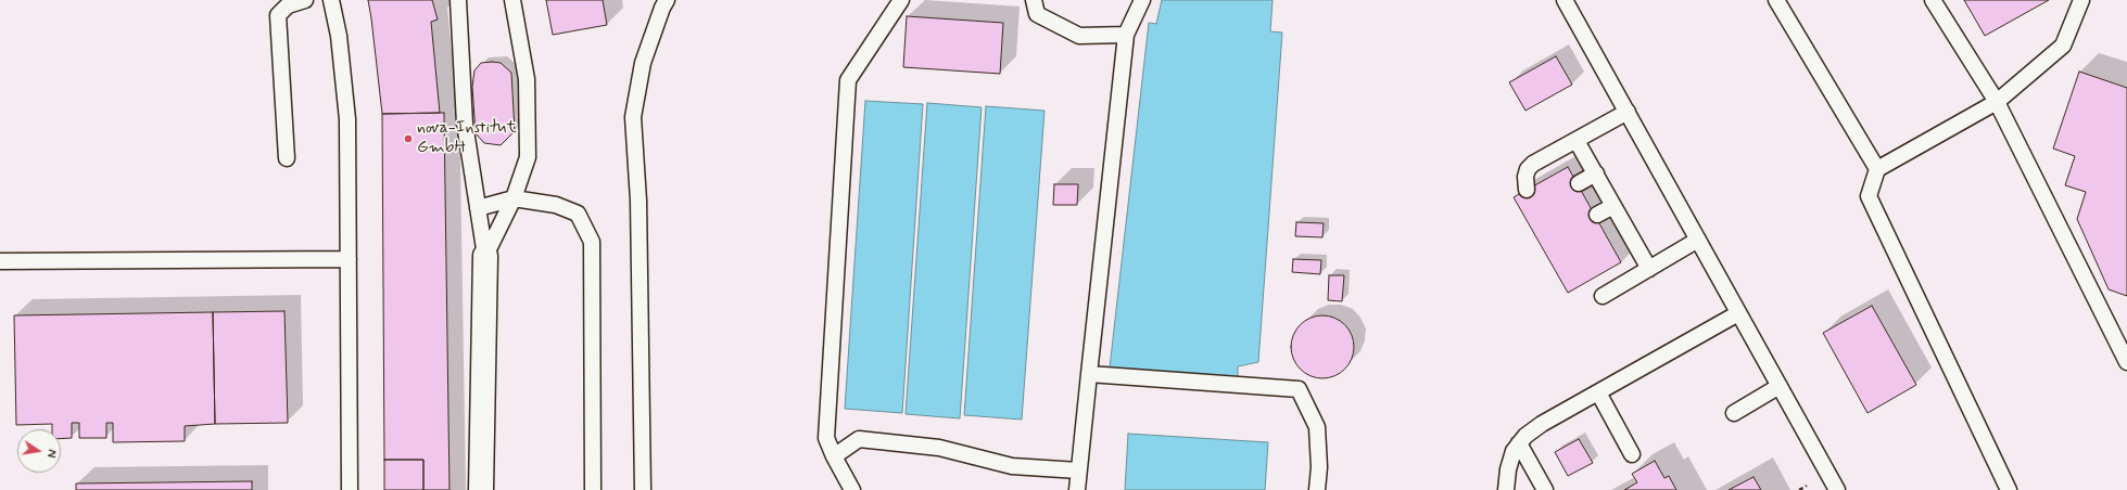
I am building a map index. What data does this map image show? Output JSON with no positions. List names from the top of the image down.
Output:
{
  "places": ["nova-Institut GmbH"],
  "north": "right"
}
